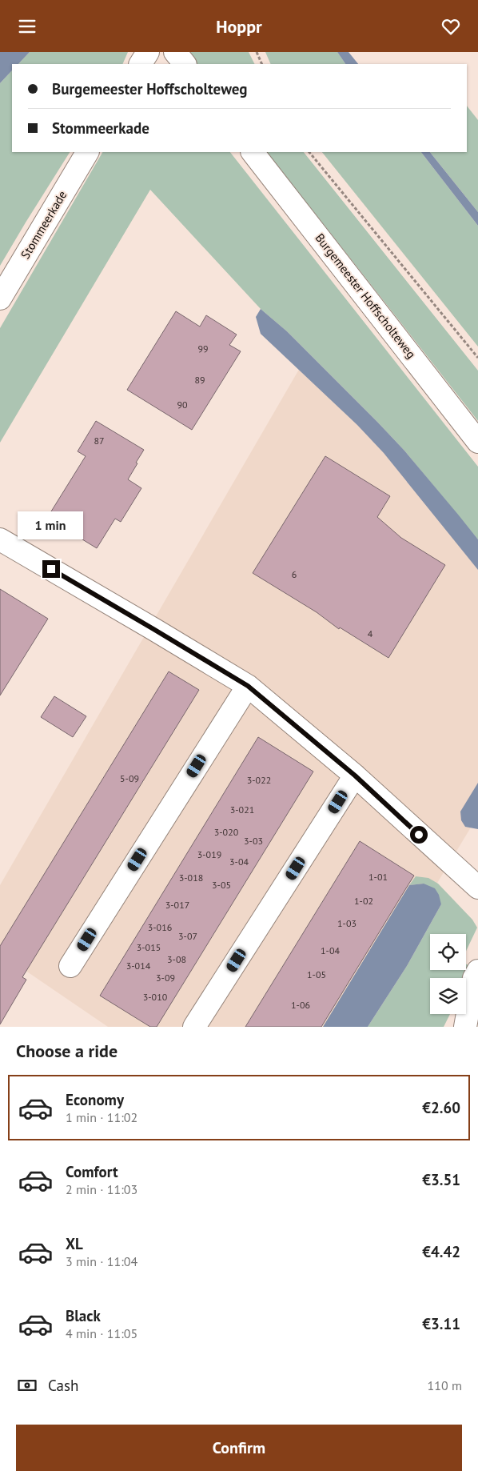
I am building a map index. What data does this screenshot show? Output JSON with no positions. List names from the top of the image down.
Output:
{
  "streets": {
    "street": ["Stommeerkade", "Burgemeester Hoffscholteweg"]
  },
  "house_numbers": [
    "99",
    "89",
    "90",
    "87",
    "6",
    "4",
    "5-09",
    "3-022",
    "3-021",
    "3-020",
    "3-03",
    "3-019",
    "3-04",
    "1-01",
    "3-018",
    "3-05",
    "1-02",
    "3-017",
    "1-03",
    "3-016",
    "3-07",
    "3-015",
    "1-04",
    "3-08",
    "3-014",
    "1-05",
    "3-09",
    "3-010",
    "1-06"
  ],
  "page": {
    "header": "Hoppr",
    "banner": ["Burgemeester Hoffscholteweg", "Stommeerkade"],
    "bubble": "1 min",
    "heading": "Choose a ride",
    "list": [
      {
        "name": "Economy",
        "note": "1 min · 11:02",
        "value": "€2.60"
      },
      {
        "name": "Comfort",
        "note": "2 min · 11:03",
        "value": "€3.51"
      },
      {
        "name": "XL",
        "note": "3 min · 11:04",
        "value": "€4.42"
      },
      {
        "name": "Black",
        "note": "4 min · 11:05",
        "value": "€3.11"
      }
    ],
    "pay": ["Cash", "110 m"],
    "buttons": "Confirm"
  }
}
